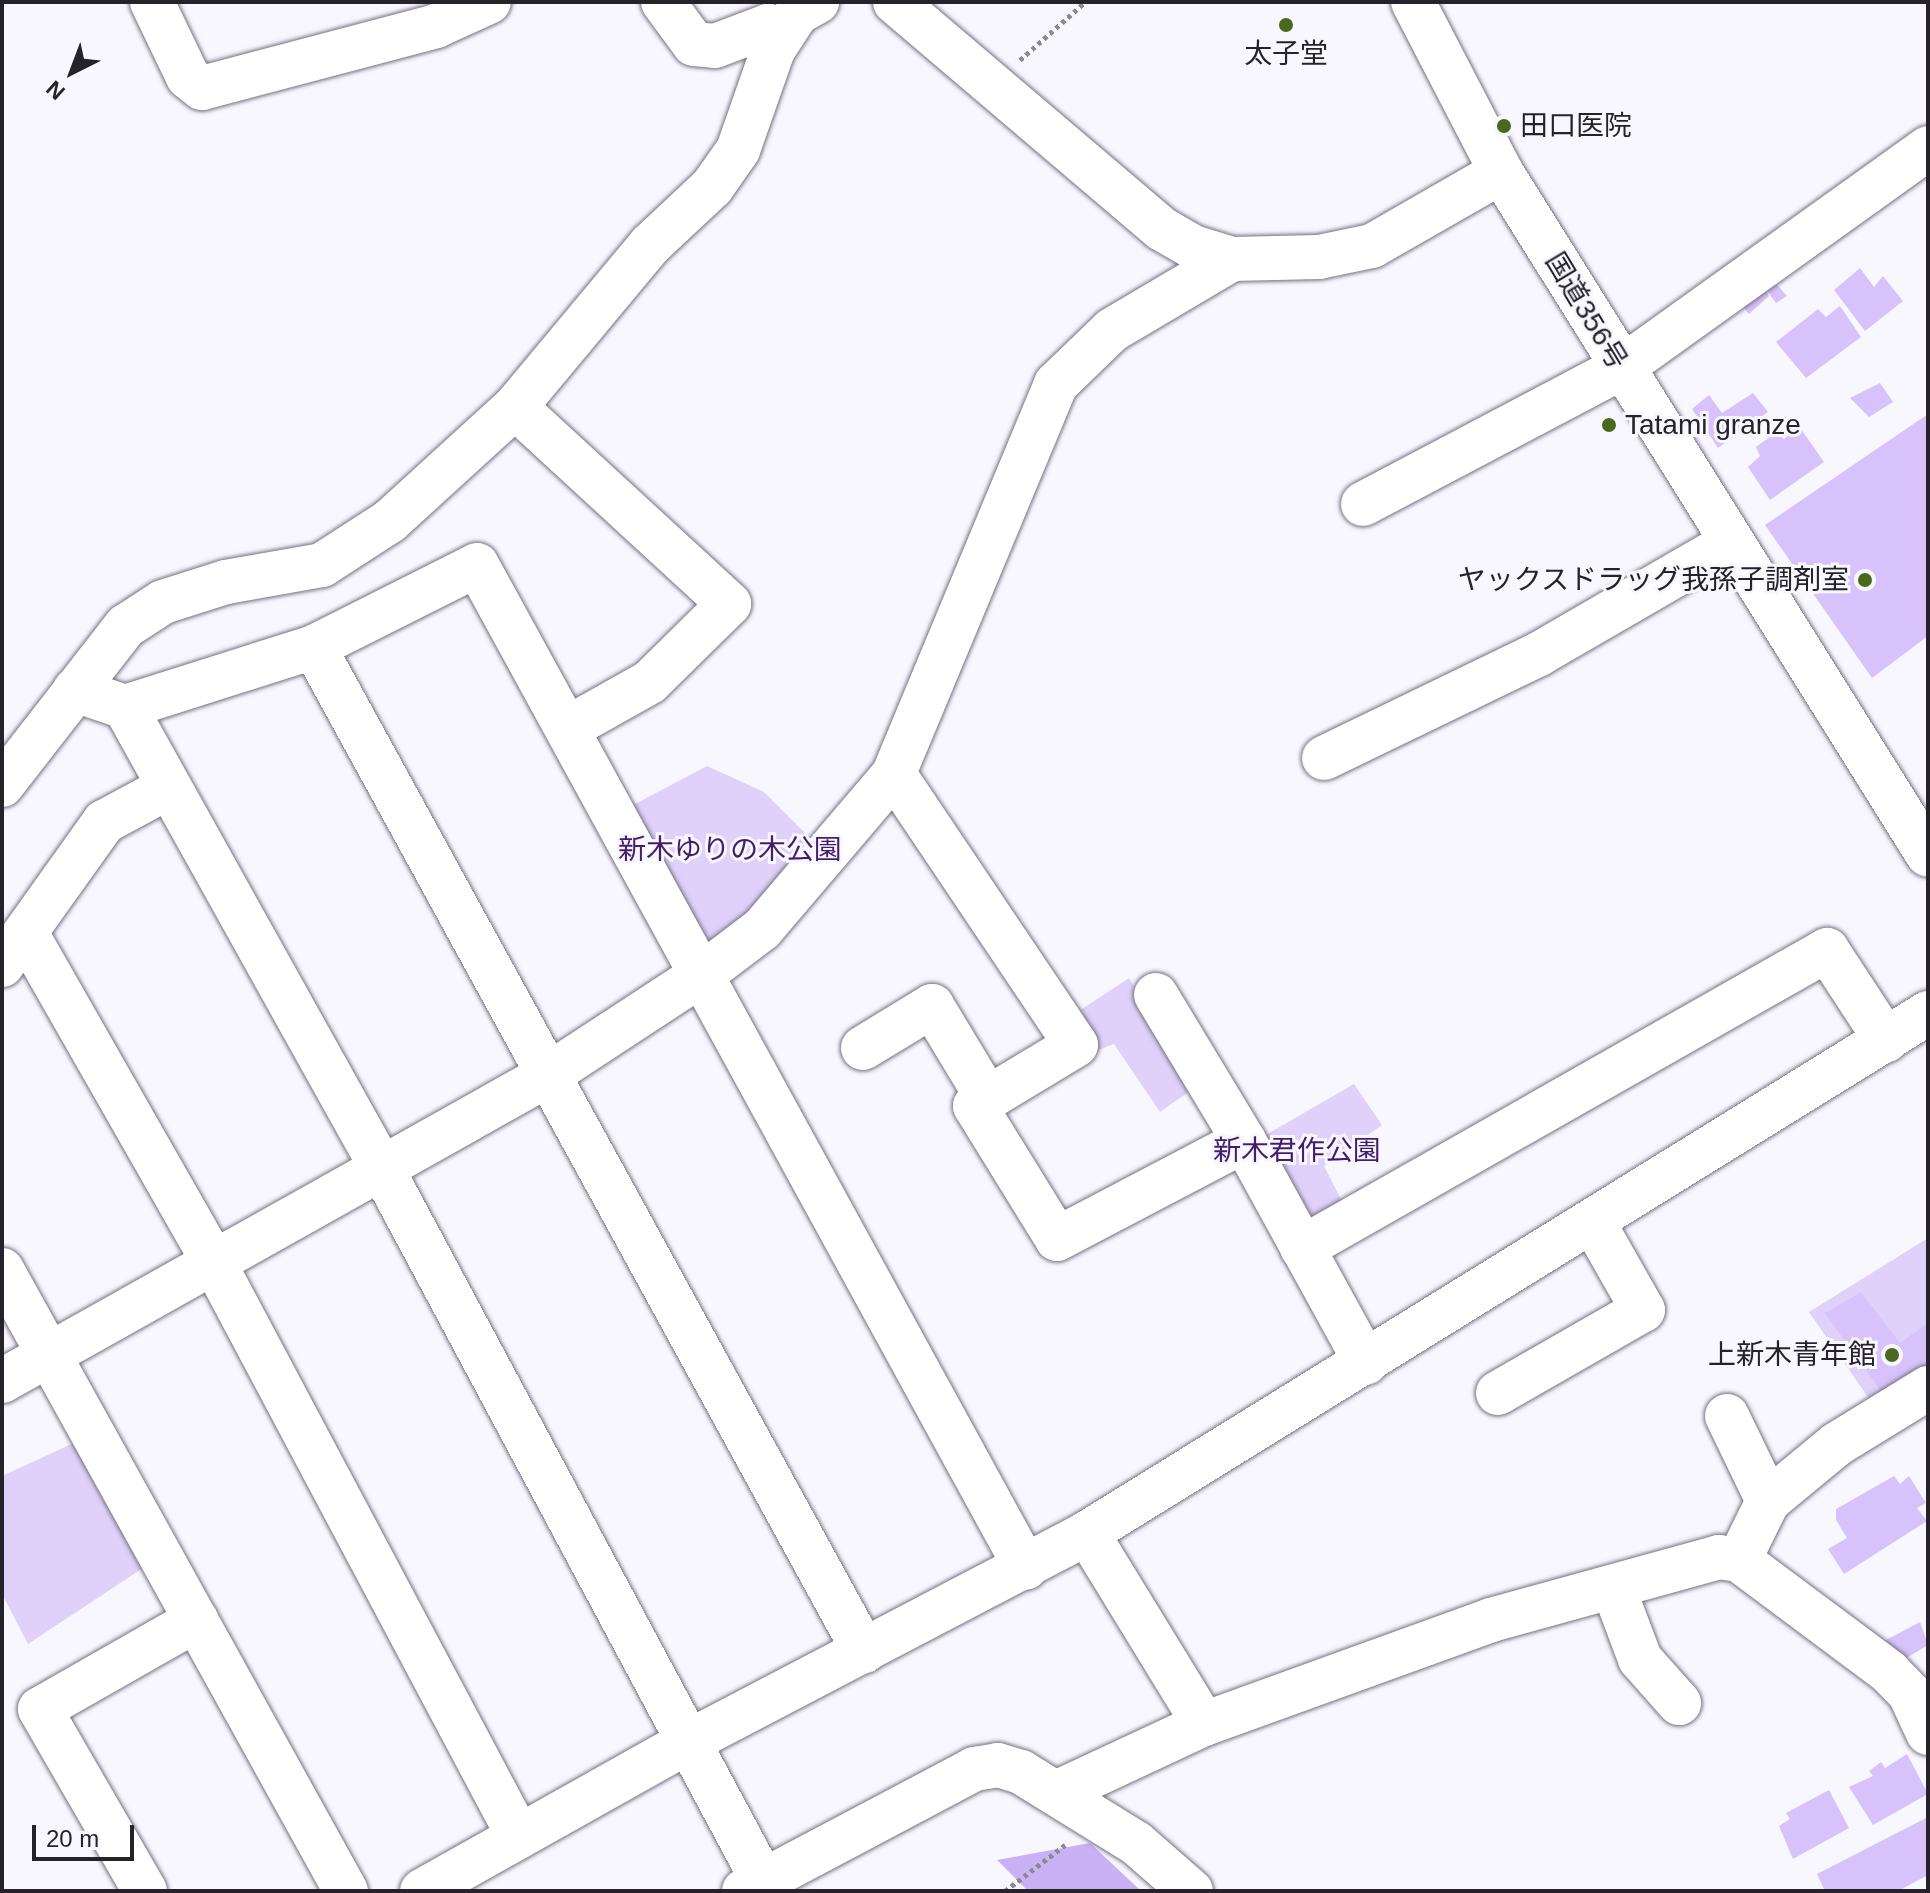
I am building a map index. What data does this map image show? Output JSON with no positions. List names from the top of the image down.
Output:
{
  "streets": {
    "main road": ["国道356号"]
  },
  "parks": ["新木ゆりの木公園", "新木君作公園"],
  "places": [
    "太子堂",
    "田口医院",
    "Tatami granze",
    "ヤックスドラッグ我孫子調剤室",
    "上新木青年館"
  ],
  "scale_bar": "20 m",
  "north": "bottom left"
}
